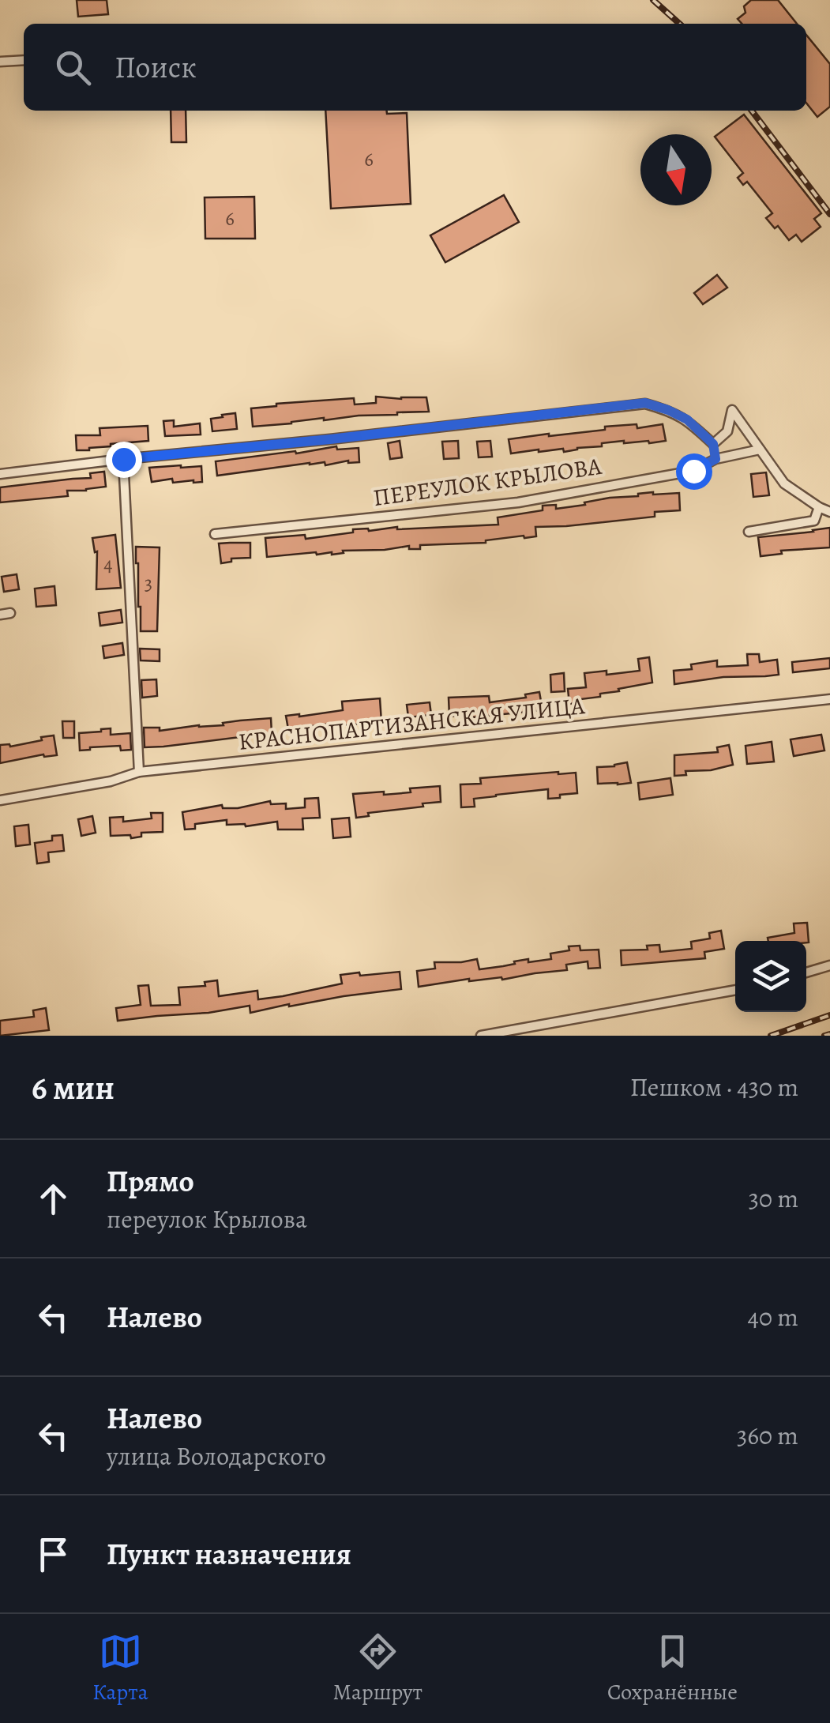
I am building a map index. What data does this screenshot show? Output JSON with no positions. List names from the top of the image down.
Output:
{
  "streets": {
    "street": ["ПЕРЕУЛОК КРЫЛОВА", "КРАСНОПАРТИЗАНСКАЯ УЛИЦА"]
  },
  "house_numbers": [
    "6",
    "6",
    "4",
    "3"
  ],
  "north": "bottom",
  "page": {
    "search": "Поиск",
    "heading": ["6 мин", "Пешком · 430 m"],
    "list": [
      ["Прямо", "переулок Крылова", "30 m"],
      ["Налево", "40 m"],
      ["Налево", "улица Володарского", "360 m"],
      "Пункт назначения"
    ],
    "nav": ["Карта", "Маршрут", "Сохранённые"]
  }
}
